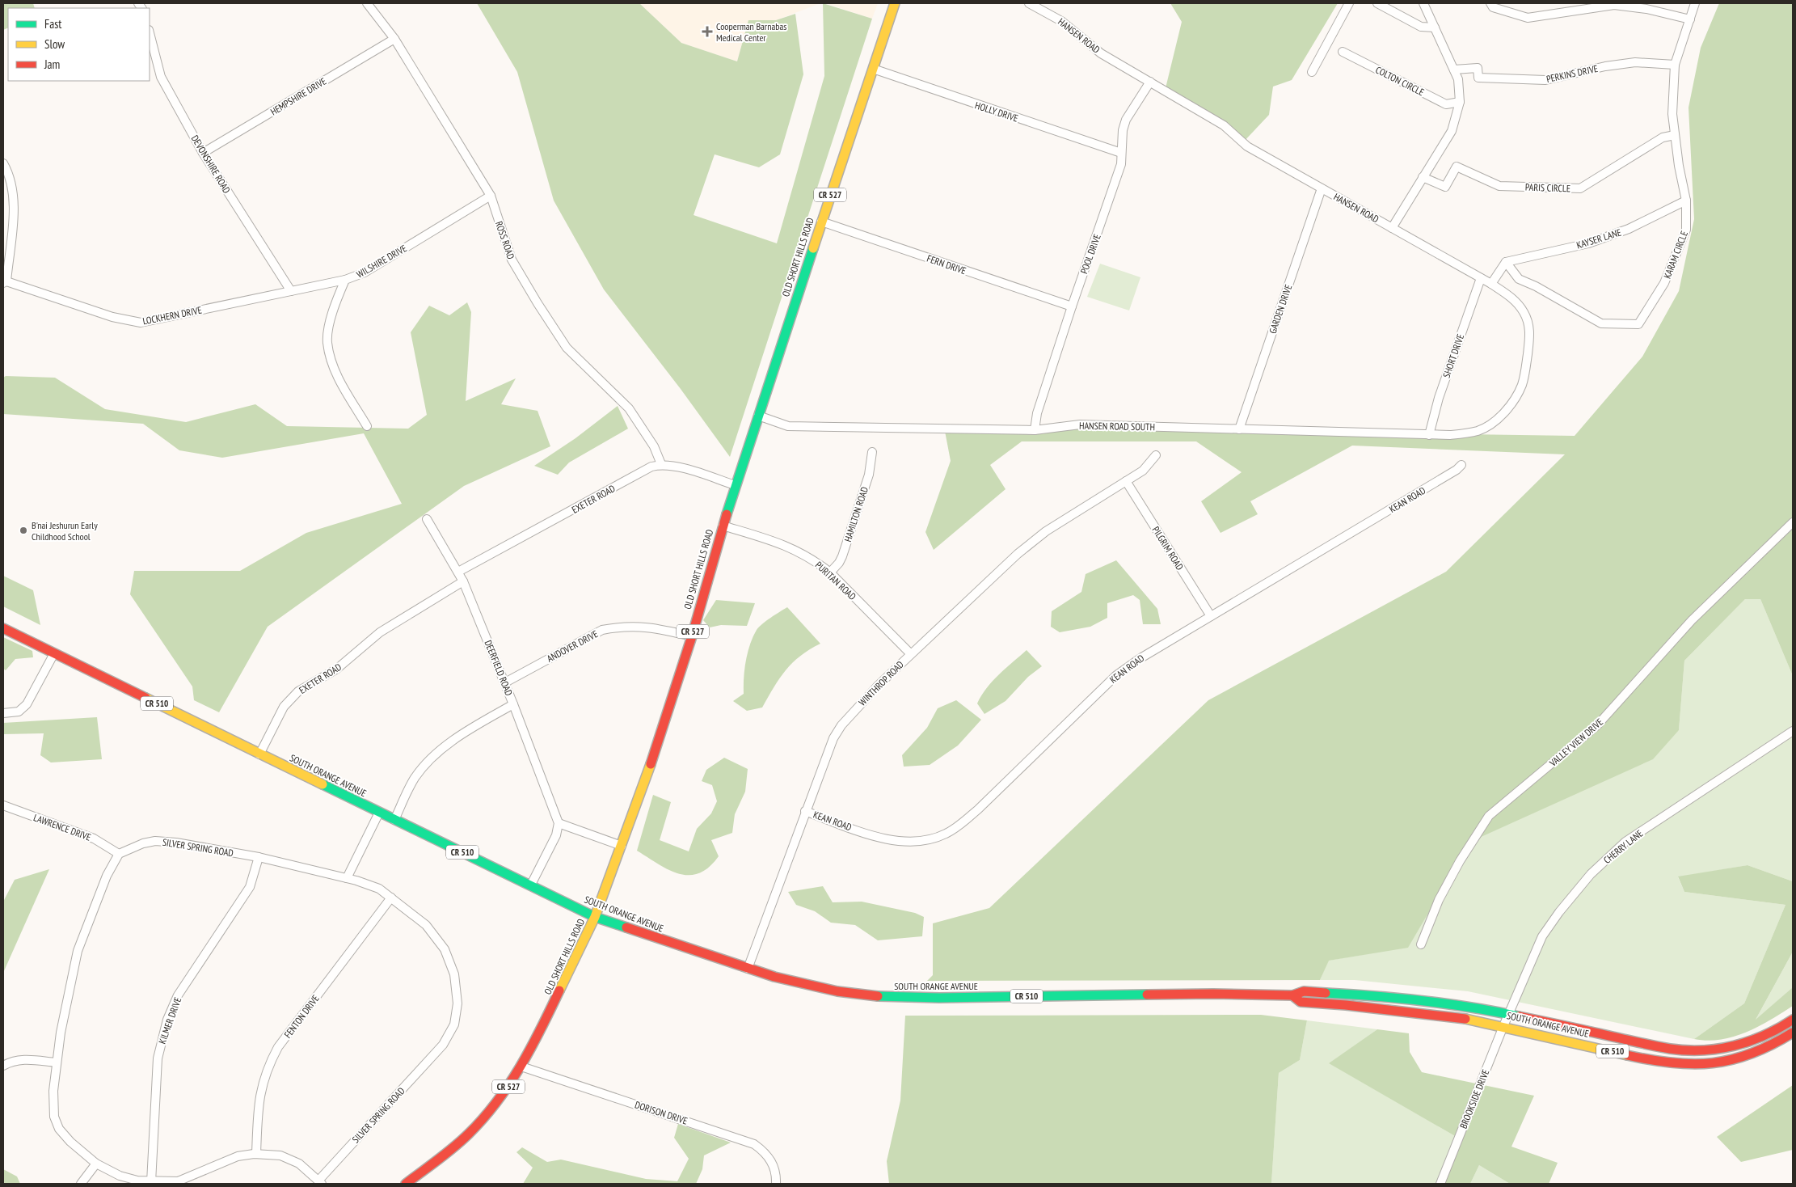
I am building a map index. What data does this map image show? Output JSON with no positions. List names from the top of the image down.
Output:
{
  "streets": {
    "main road": [
      "CR 527",
      "OLD SHORT HILLS ROAD",
      "CR 510",
      "SOUTH ORANGE AVENUE"
    ],
    "street": [
      "HANSEN ROAD",
      "PERKINS DRIVE",
      "COLTON CIRCLE",
      "HEMPSHIRE DRIVE",
      "HOLLY DRIVE",
      "DEVONSHIRE ROAD",
      "PARIS CIRCLE",
      "KAYSER LANE",
      "ROSS ROAD",
      "POOL DRIVE",
      "KARAM CIRCLE",
      "WILSHIRE DRIVE",
      "FERN DRIVE",
      "GARDEN DRIVE",
      "LOCKHERN DRIVE",
      "SHORT DRIVE",
      "HANSEN ROAD SOUTH",
      "EXETER ROAD",
      "KEAN ROAD",
      "HAMILTON ROAD",
      "PILGRIM ROAD",
      "PURITAN ROAD",
      "ANDOVER DRIVE",
      "DEERFIELD ROAD",
      "WINTHROP ROAD",
      "VALLEY VIEW DRIVE",
      "LAWRENCE DRIVE",
      "CHERRY LANE",
      "SILVER SPRING ROAD",
      "FENTON DRIVE",
      "KILMER DRIVE",
      "BROOKSIDE DRIVE",
      "DORISON DRIVE"
    ]
  },
  "crossings": [
    ["HANSEN ROAD", "POOL DRIVE"],
    ["HANSEN ROAD", "GARDEN DRIVE"],
    ["HANSEN ROAD", "SHORT DRIVE"],
    ["HANSEN ROAD", "HANSEN ROAD SOUTH"],
    ["PERKINS DRIVE", "KARAM CIRCLE"],
    ["HEMPSHIRE DRIVE", "DEVONSHIRE ROAD"],
    ["HEMPSHIRE DRIVE", "ROSS ROAD"],
    ["HOLLY DRIVE", "POOL DRIVE"],
    ["HOLLY DRIVE", "OLD SHORT HILLS ROAD"],
    ["DEVONSHIRE ROAD", "LOCKHERN DRIVE"],
    ["PARIS CIRCLE", "KARAM CIRCLE"],
    ["KAYSER LANE", "KARAM CIRCLE"],
    ["ROSS ROAD", "WILSHIRE DRIVE"],
    ["ROSS ROAD", "EXETER ROAD"],
    ["POOL DRIVE", "FERN DRIVE"],
    ["POOL DRIVE", "HANSEN ROAD SOUTH"],
    ["OLD SHORT HILLS ROAD", "FERN DRIVE"],
    ["OLD SHORT HILLS ROAD", "HANSEN ROAD SOUTH"],
    ["OLD SHORT HILLS ROAD", "PURITAN ROAD"],
    ["OLD SHORT HILLS ROAD", "ANDOVER DRIVE"],
    ["OLD SHORT HILLS ROAD", "SOUTH ORANGE AVENUE"],
    ["OLD SHORT HILLS ROAD", "DORISON DRIVE"],
    ["WILSHIRE DRIVE", "LOCKHERN DRIVE"],
    ["GARDEN DRIVE", "HANSEN ROAD SOUTH"],
    ["SHORT DRIVE", "HANSEN ROAD SOUTH"],
    ["EXETER ROAD", "DEERFIELD ROAD"],
    ["EXETER ROAD", "SOUTH ORANGE AVENUE"],
    ["KEAN ROAD", "PILGRIM ROAD"],
    ["KEAN ROAD", "WINTHROP ROAD"],
    ["HAMILTON ROAD", "PURITAN ROAD"],
    ["PILGRIM ROAD", "WINTHROP ROAD"],
    ["PURITAN ROAD", "WINTHROP ROAD"],
    ["ANDOVER DRIVE", "DEERFIELD ROAD"],
    ["WINTHROP ROAD", "SOUTH ORANGE AVENUE"],
    ["SOUTH ORANGE AVENUE", "CHERRY LANE"],
    ["SOUTH ORANGE AVENUE", "BROOKSIDE DRIVE"],
    ["LAWRENCE DRIVE", "SILVER SPRING ROAD"],
    ["CHERRY LANE", "BROOKSIDE DRIVE"],
    ["SILVER SPRING ROAD", "FENTON DRIVE"],
    ["SILVER SPRING ROAD", "KILMER DRIVE"]
  ],
  "places": {
    "health": ["Cooperman Barnabas Medical Center"],
    "other": ["B'nai Jeshurun Early Childhood School"]
  },
  "legend": ["Fast", "Slow", "Jam"]
}
